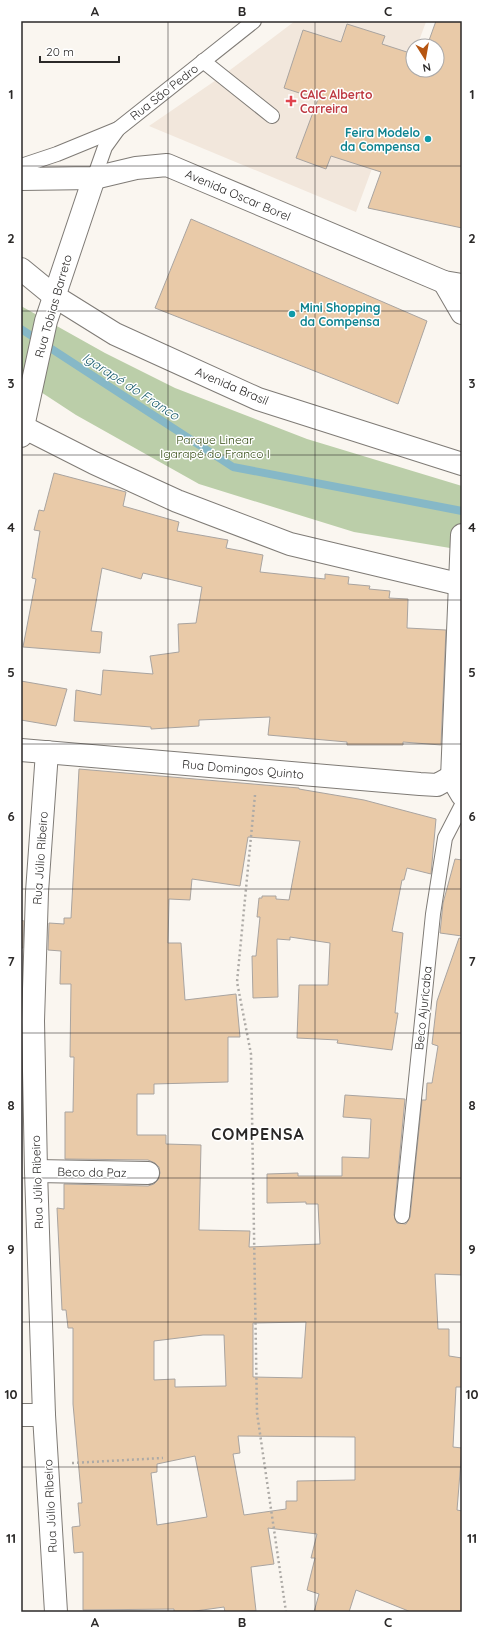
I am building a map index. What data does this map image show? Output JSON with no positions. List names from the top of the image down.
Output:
{
  "streets": {
    "main road": [
      "Avenida Oscar Borel",
      "Rua Tobias Barreto",
      "Avenida Brasil",
      "Rua Domingos Quinto",
      "Rua Júlio Ribeiro",
      "Beco da Paz"
    ],
    "lane": ["Rua São Pedro", "Beco Ajuricaba"]
  },
  "crossings": [
    ["Rua São Pedro", "Avenida Oscar Borel"],
    ["Rua São Pedro", "Rua Tobias Barreto"],
    ["Avenida Oscar Borel", "Rua Tobias Barreto"],
    ["Rua Tobias Barreto", "Avenida Brasil"],
    ["Rua Domingos Quinto", "Rua Júlio Ribeiro"],
    ["Rua Júlio Ribeiro", "Beco da Paz"]
  ],
  "districts": ["COMPENSA"],
  "water": ["Igarapé do Franco"],
  "parks": ["Parque Linear Igarapé do Franco I"],
  "places": {
    "health": ["CAIC Alberto Carreira"],
    "other": ["Feira Modelo da Compensa", "Mini Shopping da Compensa"]
  },
  "scale_bar": "20 m",
  "north": "bottom",
  "grid": {
    "columns": ["A", "B", "C"],
    "rows": [
      "1",
      "2",
      "3",
      "4",
      "5",
      "6",
      "7",
      "8",
      "9",
      "10",
      "11"
    ]
  }
}
